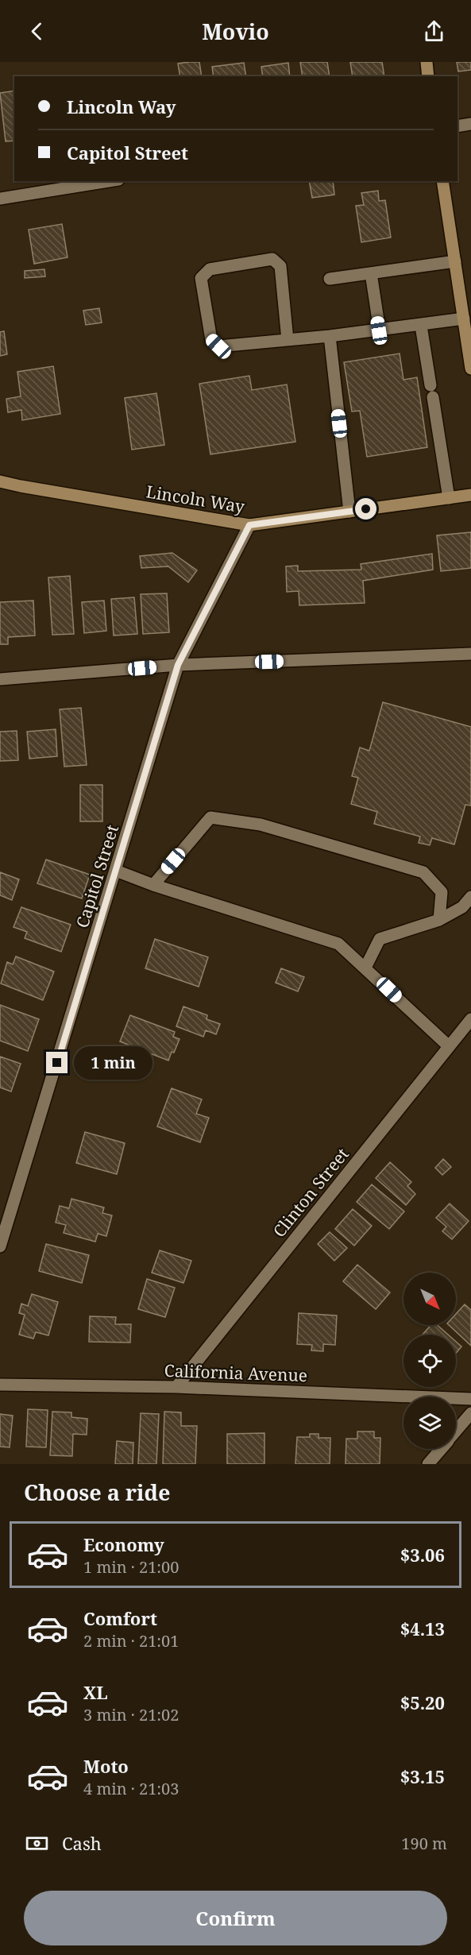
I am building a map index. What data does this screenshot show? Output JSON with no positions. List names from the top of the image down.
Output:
{
  "streets": {
    "main road": ["Lincoln Way"],
    "street": ["Capitol Street", "Clinton Street", "California Avenue"]
  },
  "crossings": [
    ["Lincoln Way", "Capitol Street"],
    ["Clinton Street", "California Avenue"]
  ],
  "north": "bottom right",
  "page": {
    "header": "Movio",
    "banner": ["Lincoln Way", "Capitol Street"],
    "bubble": "1 min",
    "heading": "Choose a ride",
    "list": [
      {
        "name": "Economy",
        "note": "1 min · 21:00",
        "value": "$3.06"
      },
      {
        "name": "Comfort",
        "note": "2 min · 21:01",
        "value": "$4.13"
      },
      {
        "name": "XL",
        "note": "3 min · 21:02",
        "value": "$5.20"
      },
      {
        "name": "Moto",
        "note": "4 min · 21:03",
        "value": "$3.15"
      }
    ],
    "pay": ["Cash", "190 m"],
    "buttons": "Confirm"
  }
}
